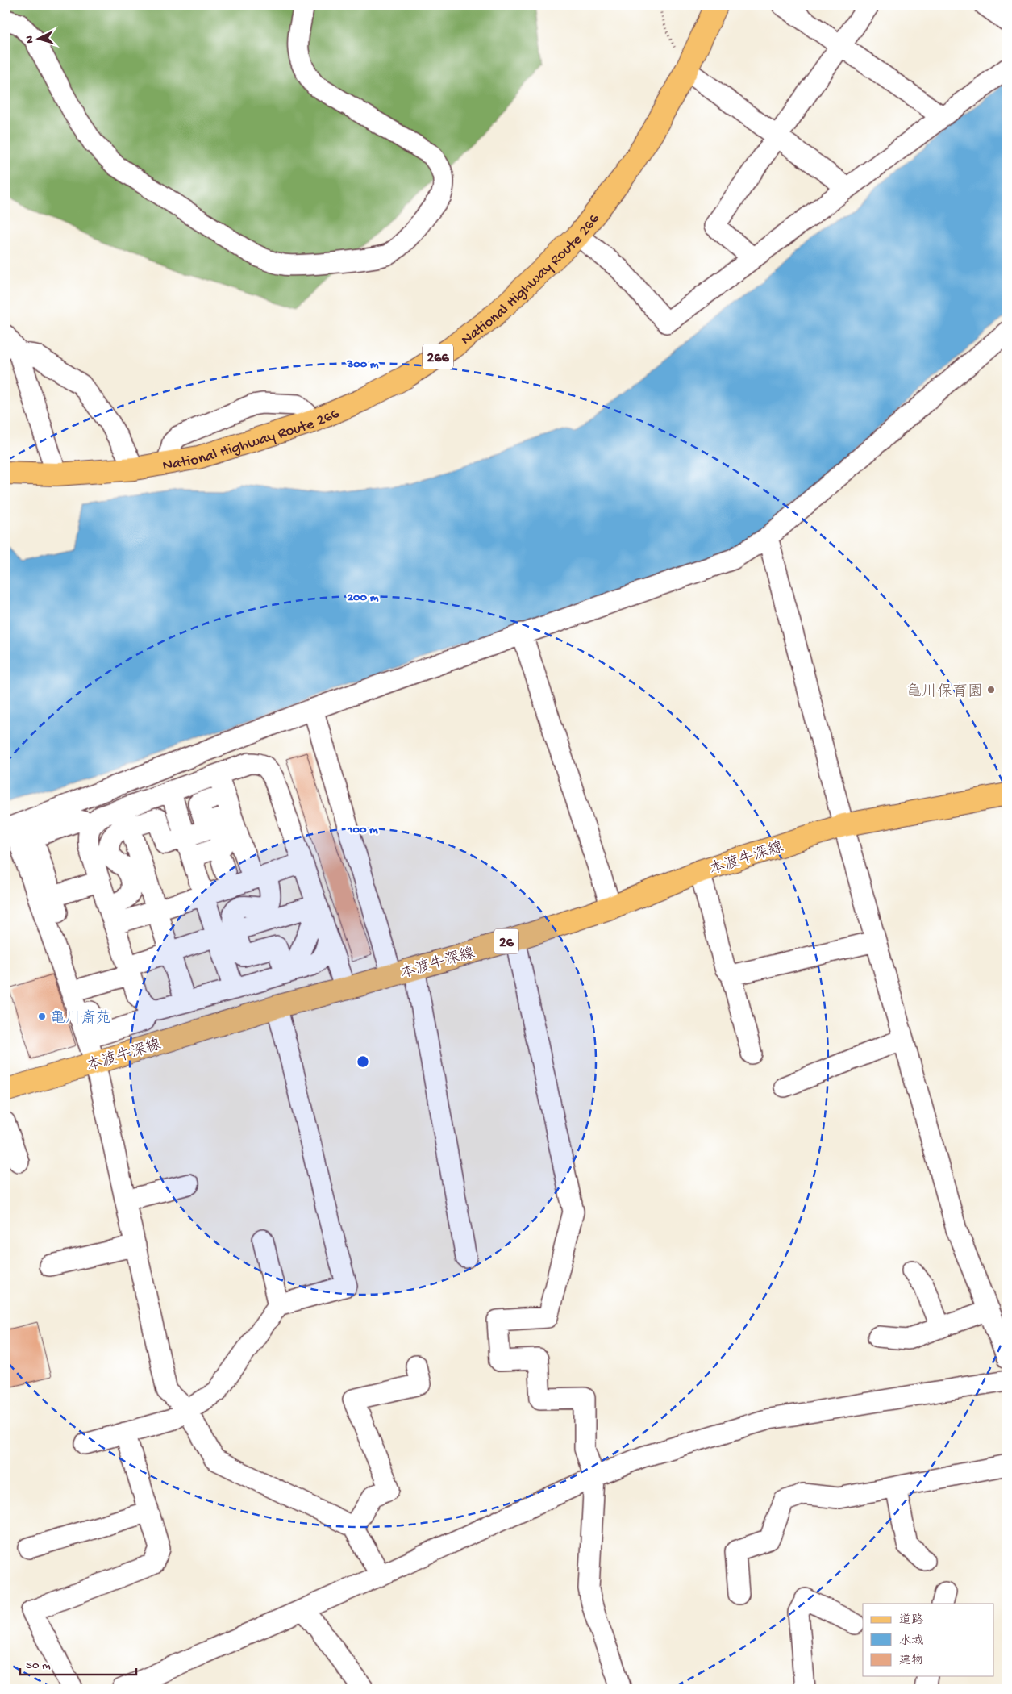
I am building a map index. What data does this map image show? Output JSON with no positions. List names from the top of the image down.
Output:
{
  "streets": {
    "main road": [
      "National Highway Route 266",
      "266",
      "本渡牛深線",
      "26"
    ]
  },
  "places": ["亀川保育園", "亀川斎苑"],
  "legend": ["道路", "水域", "建物"],
  "scale_bar": "50 m",
  "north": "left",
  "rings": ["300 m", "200 m", "100 m"]
}
